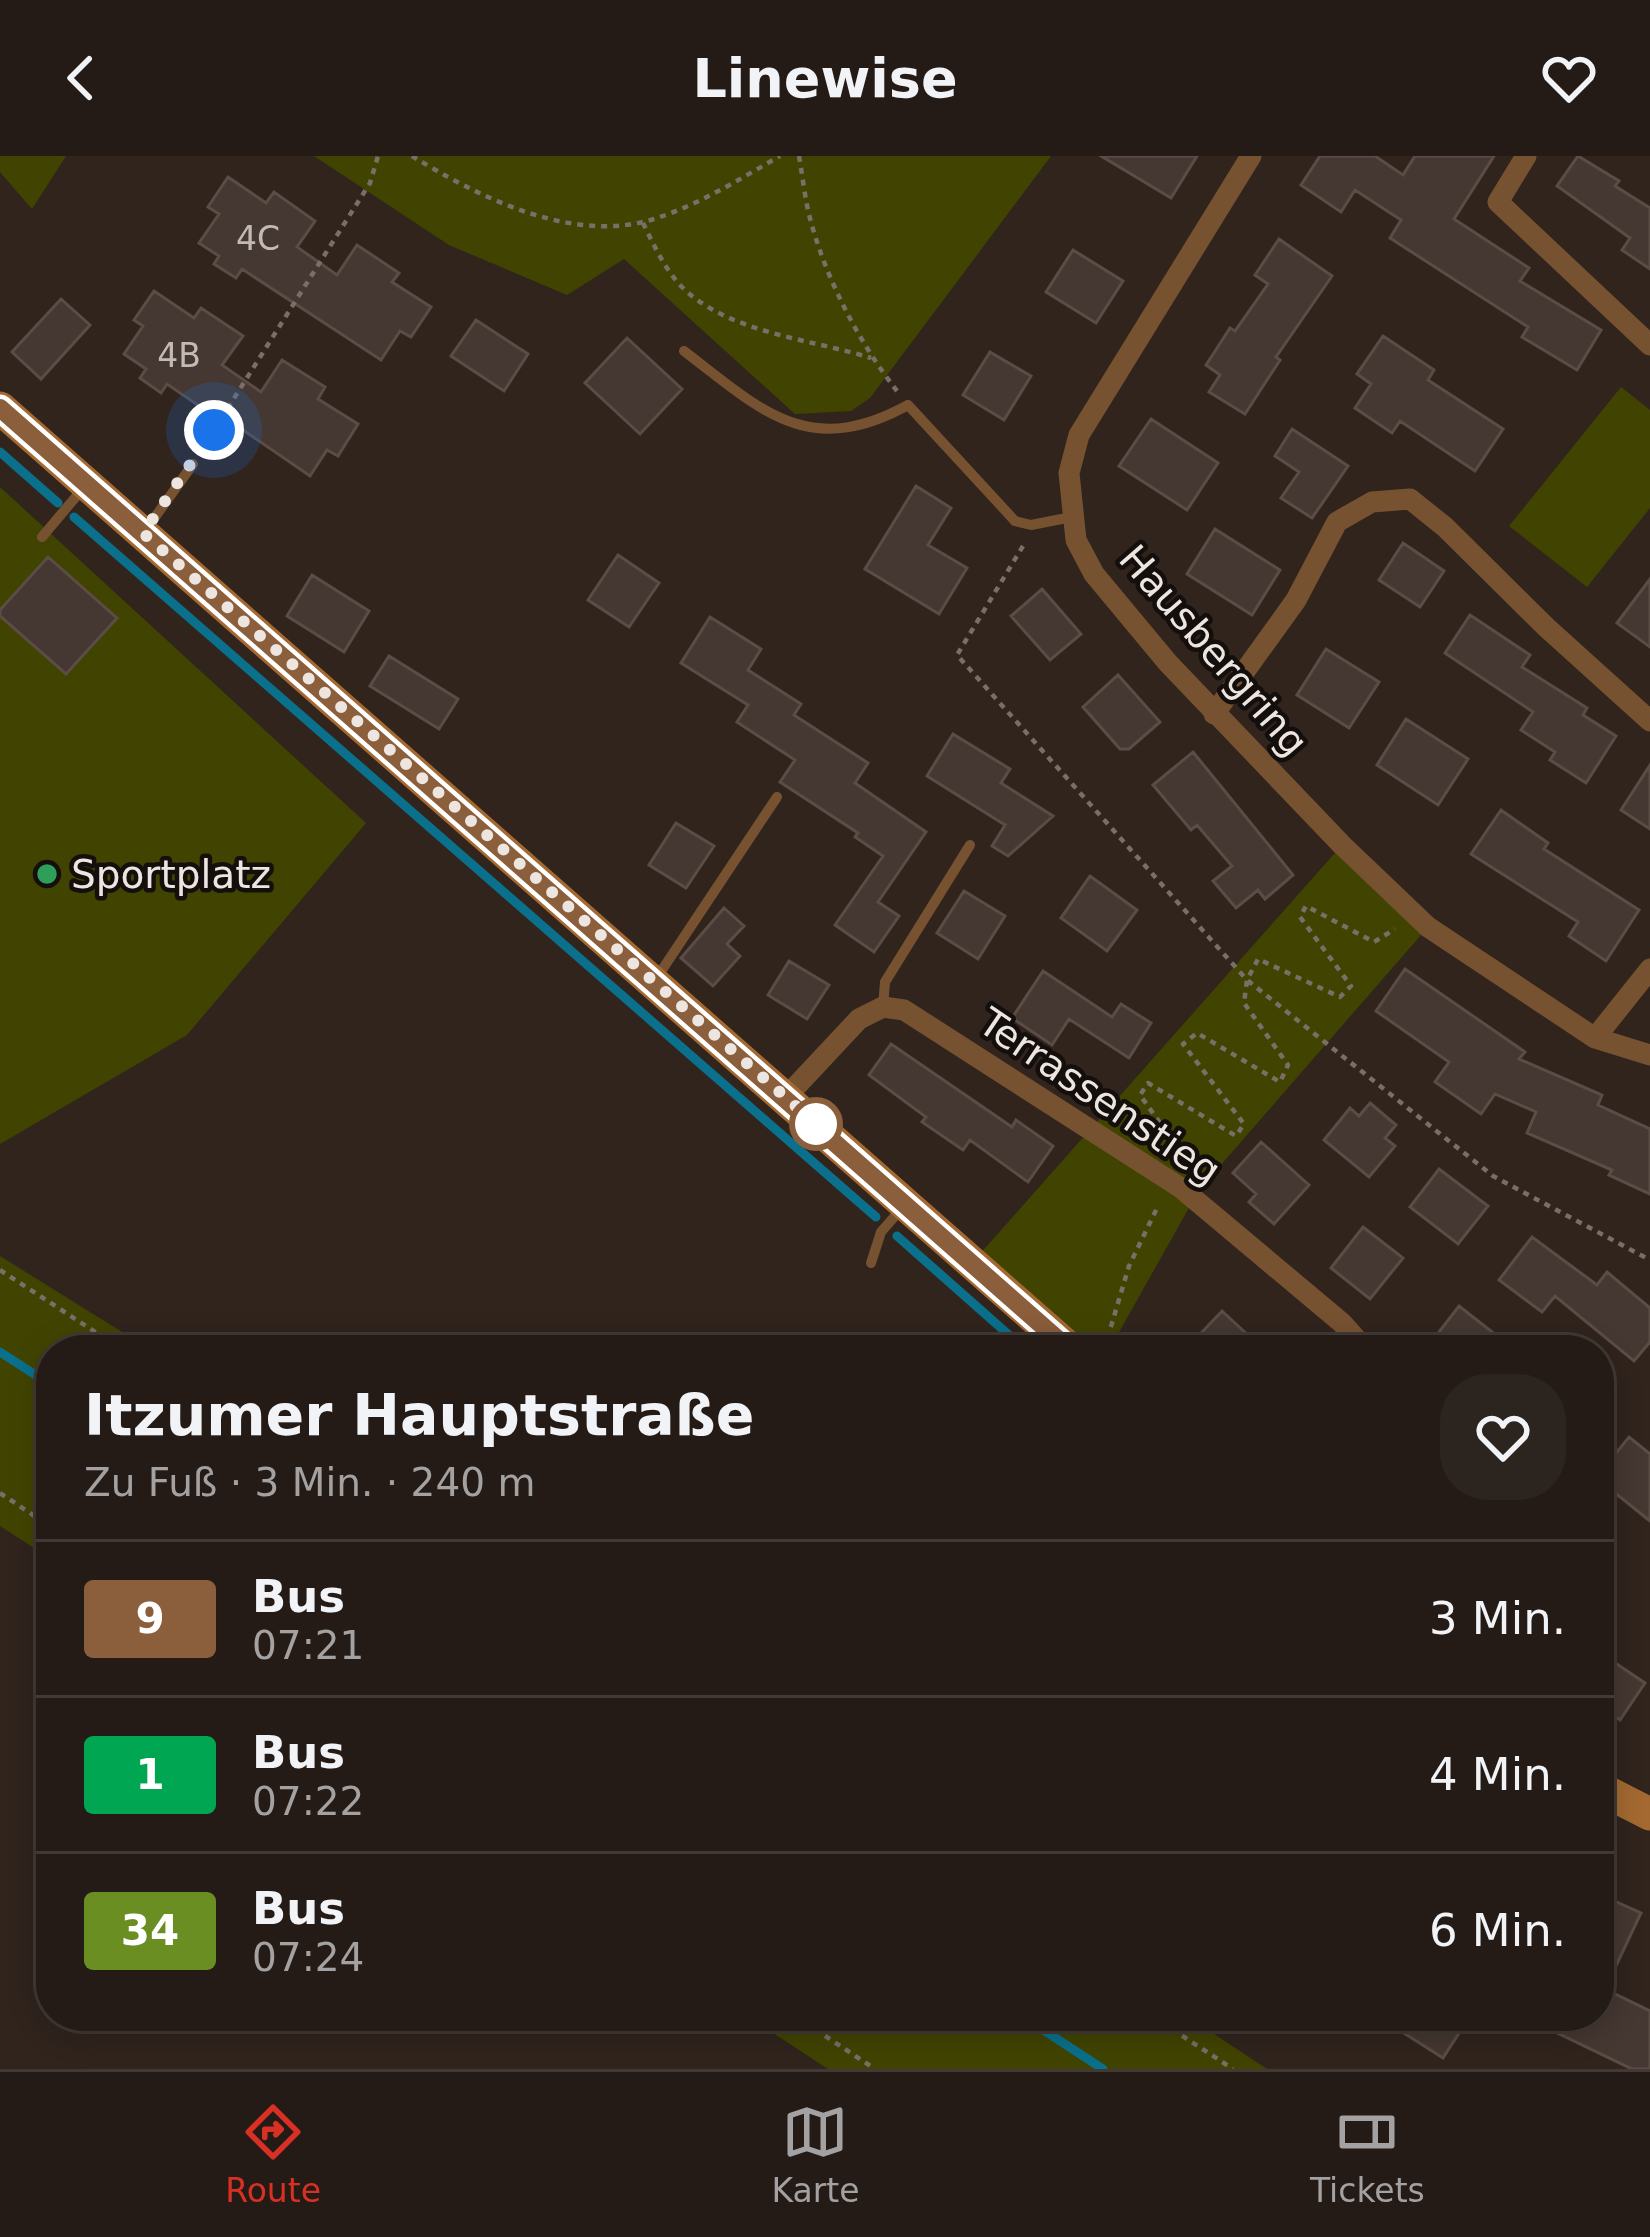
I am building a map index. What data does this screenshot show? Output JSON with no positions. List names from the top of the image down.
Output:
{
  "streets": {
    "street": ["Hausbergring", "Terrassenstieg"]
  },
  "places": ["Sportplatz"],
  "lines": ["bus line 9"],
  "house_numbers": ["4C", "4B"],
  "page": {
    "header": "Linewise",
    "heading": ["Itzumer Hauptstraße", "Zu Fuß · 3 Min. · 240 m"],
    "list": [
      {
        "mark": "9",
        "name": "Bus",
        "note": "07:21",
        "value": "3 Min."
      },
      {
        "mark": "1",
        "name": "Bus",
        "note": "07:22",
        "value": "4 Min."
      },
      {
        "mark": "34",
        "name": "Bus",
        "note": "07:24",
        "value": "6 Min."
      }
    ],
    "tabs": ["Route", "Karte", "Tickets"]
  }
}
